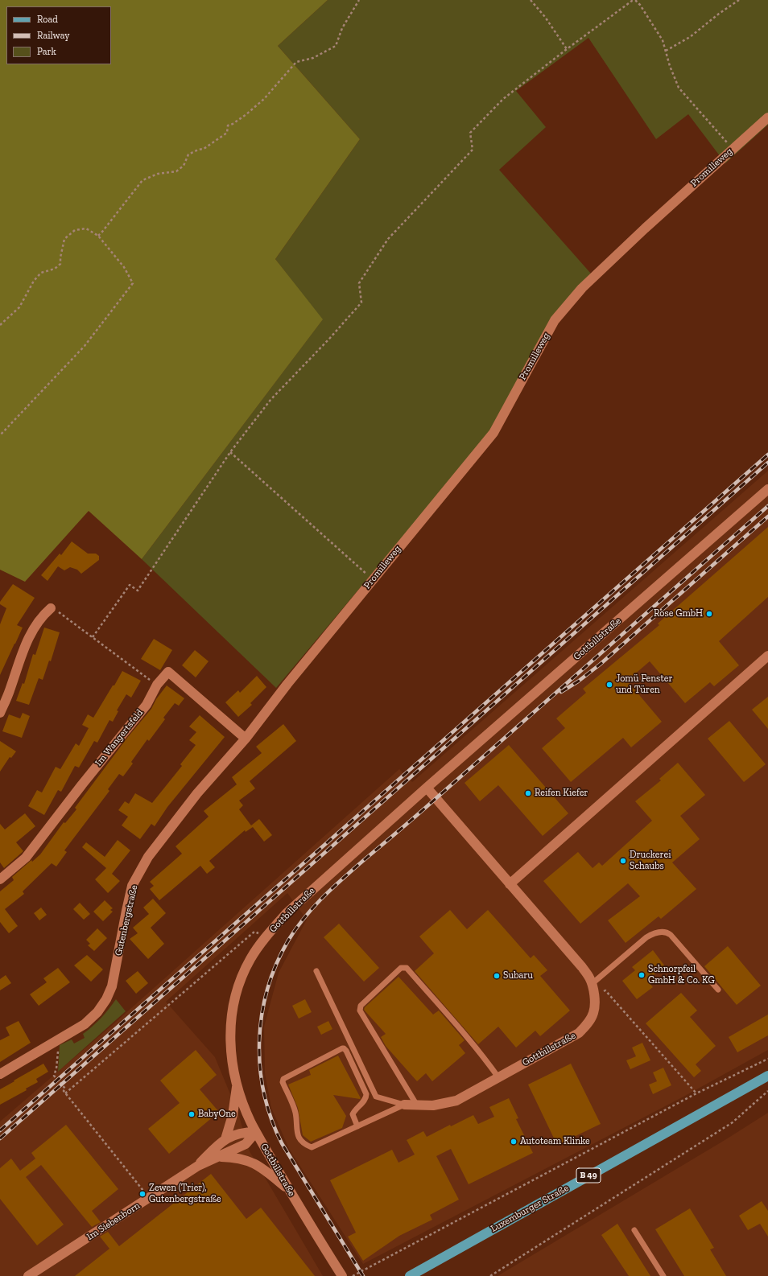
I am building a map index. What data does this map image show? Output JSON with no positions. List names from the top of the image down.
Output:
{
  "streets": {
    "main road": ["B 49", "Luxemburger Straße"],
    "street": [
      "Promilleweg",
      "Gottbillstraße",
      "Im Wangertsfeld",
      "Gutenbergstraße",
      "Im Siebenborn"
    ]
  },
  "crossings": [
    ["Promilleweg", "Gutenbergstraße"],
    ["Gottbillstraße", "Im Siebenborn"],
    ["Im Wangertsfeld", "Gutenbergstraße"]
  ],
  "places": [
    "Rose GmbH",
    "Jomü Fenster und Türen",
    "Reifen Kiefer",
    "Druckerei Schaubs",
    "Schnorpfeil GmbH & Co. KG",
    "Subaru",
    "BabyOne",
    "Autoteam Klinke",
    "Zewen (Trier), Gutenbergstraße"
  ],
  "legend": ["Road", "Railway", "Park"]
}
